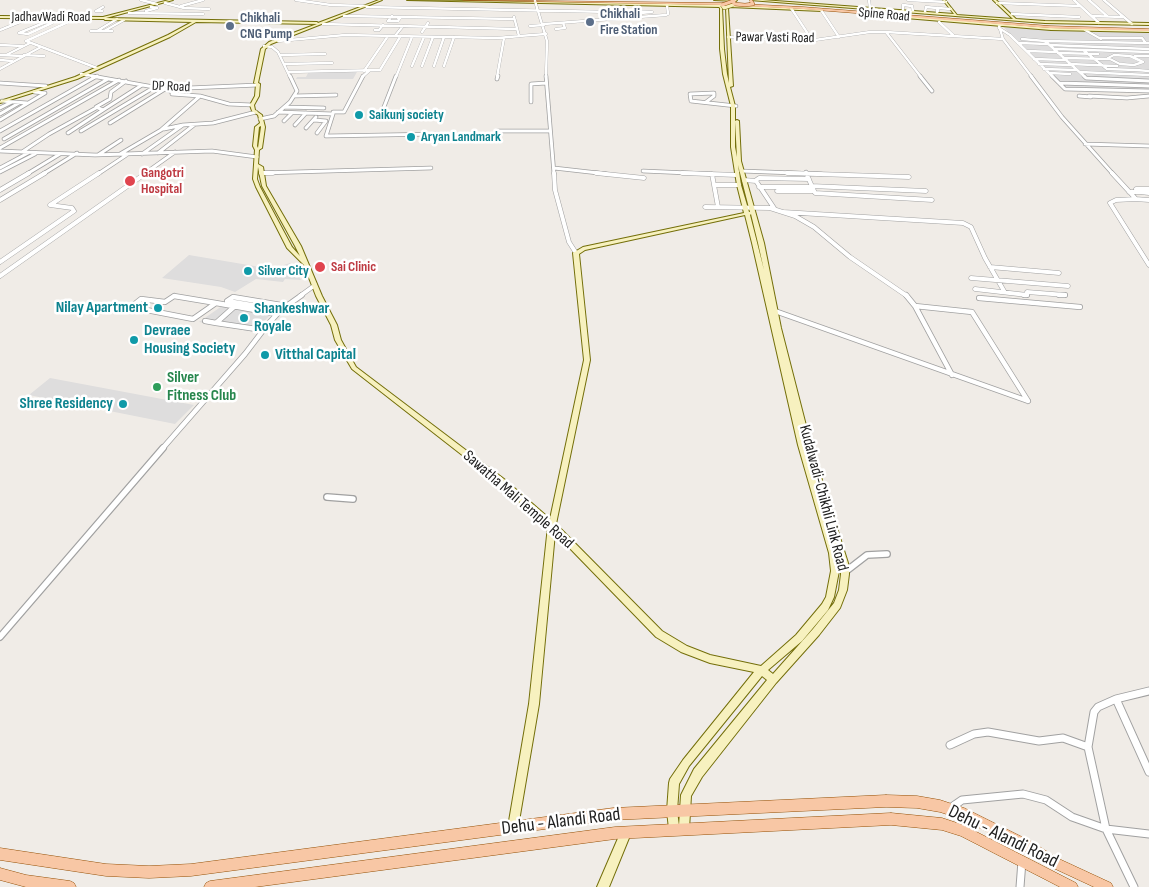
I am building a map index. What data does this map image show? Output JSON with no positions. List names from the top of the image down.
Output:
{
  "streets": {
    "main road": ["Spine Road", "Dehu - Alandi Road"],
    "street": [
      "JadhavWadi Road",
      "Pawar Vasti Road",
      "DP Road",
      "Kudalwadi-Chikhli Link Road",
      "Sawatha Mali Temple Road"
    ]
  },
  "crossings": [
    ["Kudalwadi-Chikhli Link Road", "Sawatha Mali Temple Road"],
    ["Kudalwadi-Chikhli Link Road", "Dehu - Alandi Road"]
  ],
  "places": [
    "Chikhali Fire Station",
    "Chikhali CNG Pump",
    "Saikunj society",
    "Aryan Landmark",
    "Gangotri Hospital",
    "Sai Clinic",
    "Silver City",
    "Nilay Apartment",
    "Shankeshwar Royale",
    "Devraee Housing Society",
    "Vitthal Capital",
    "Silver Fitness Club",
    "Shree Residency"
  ]
}
